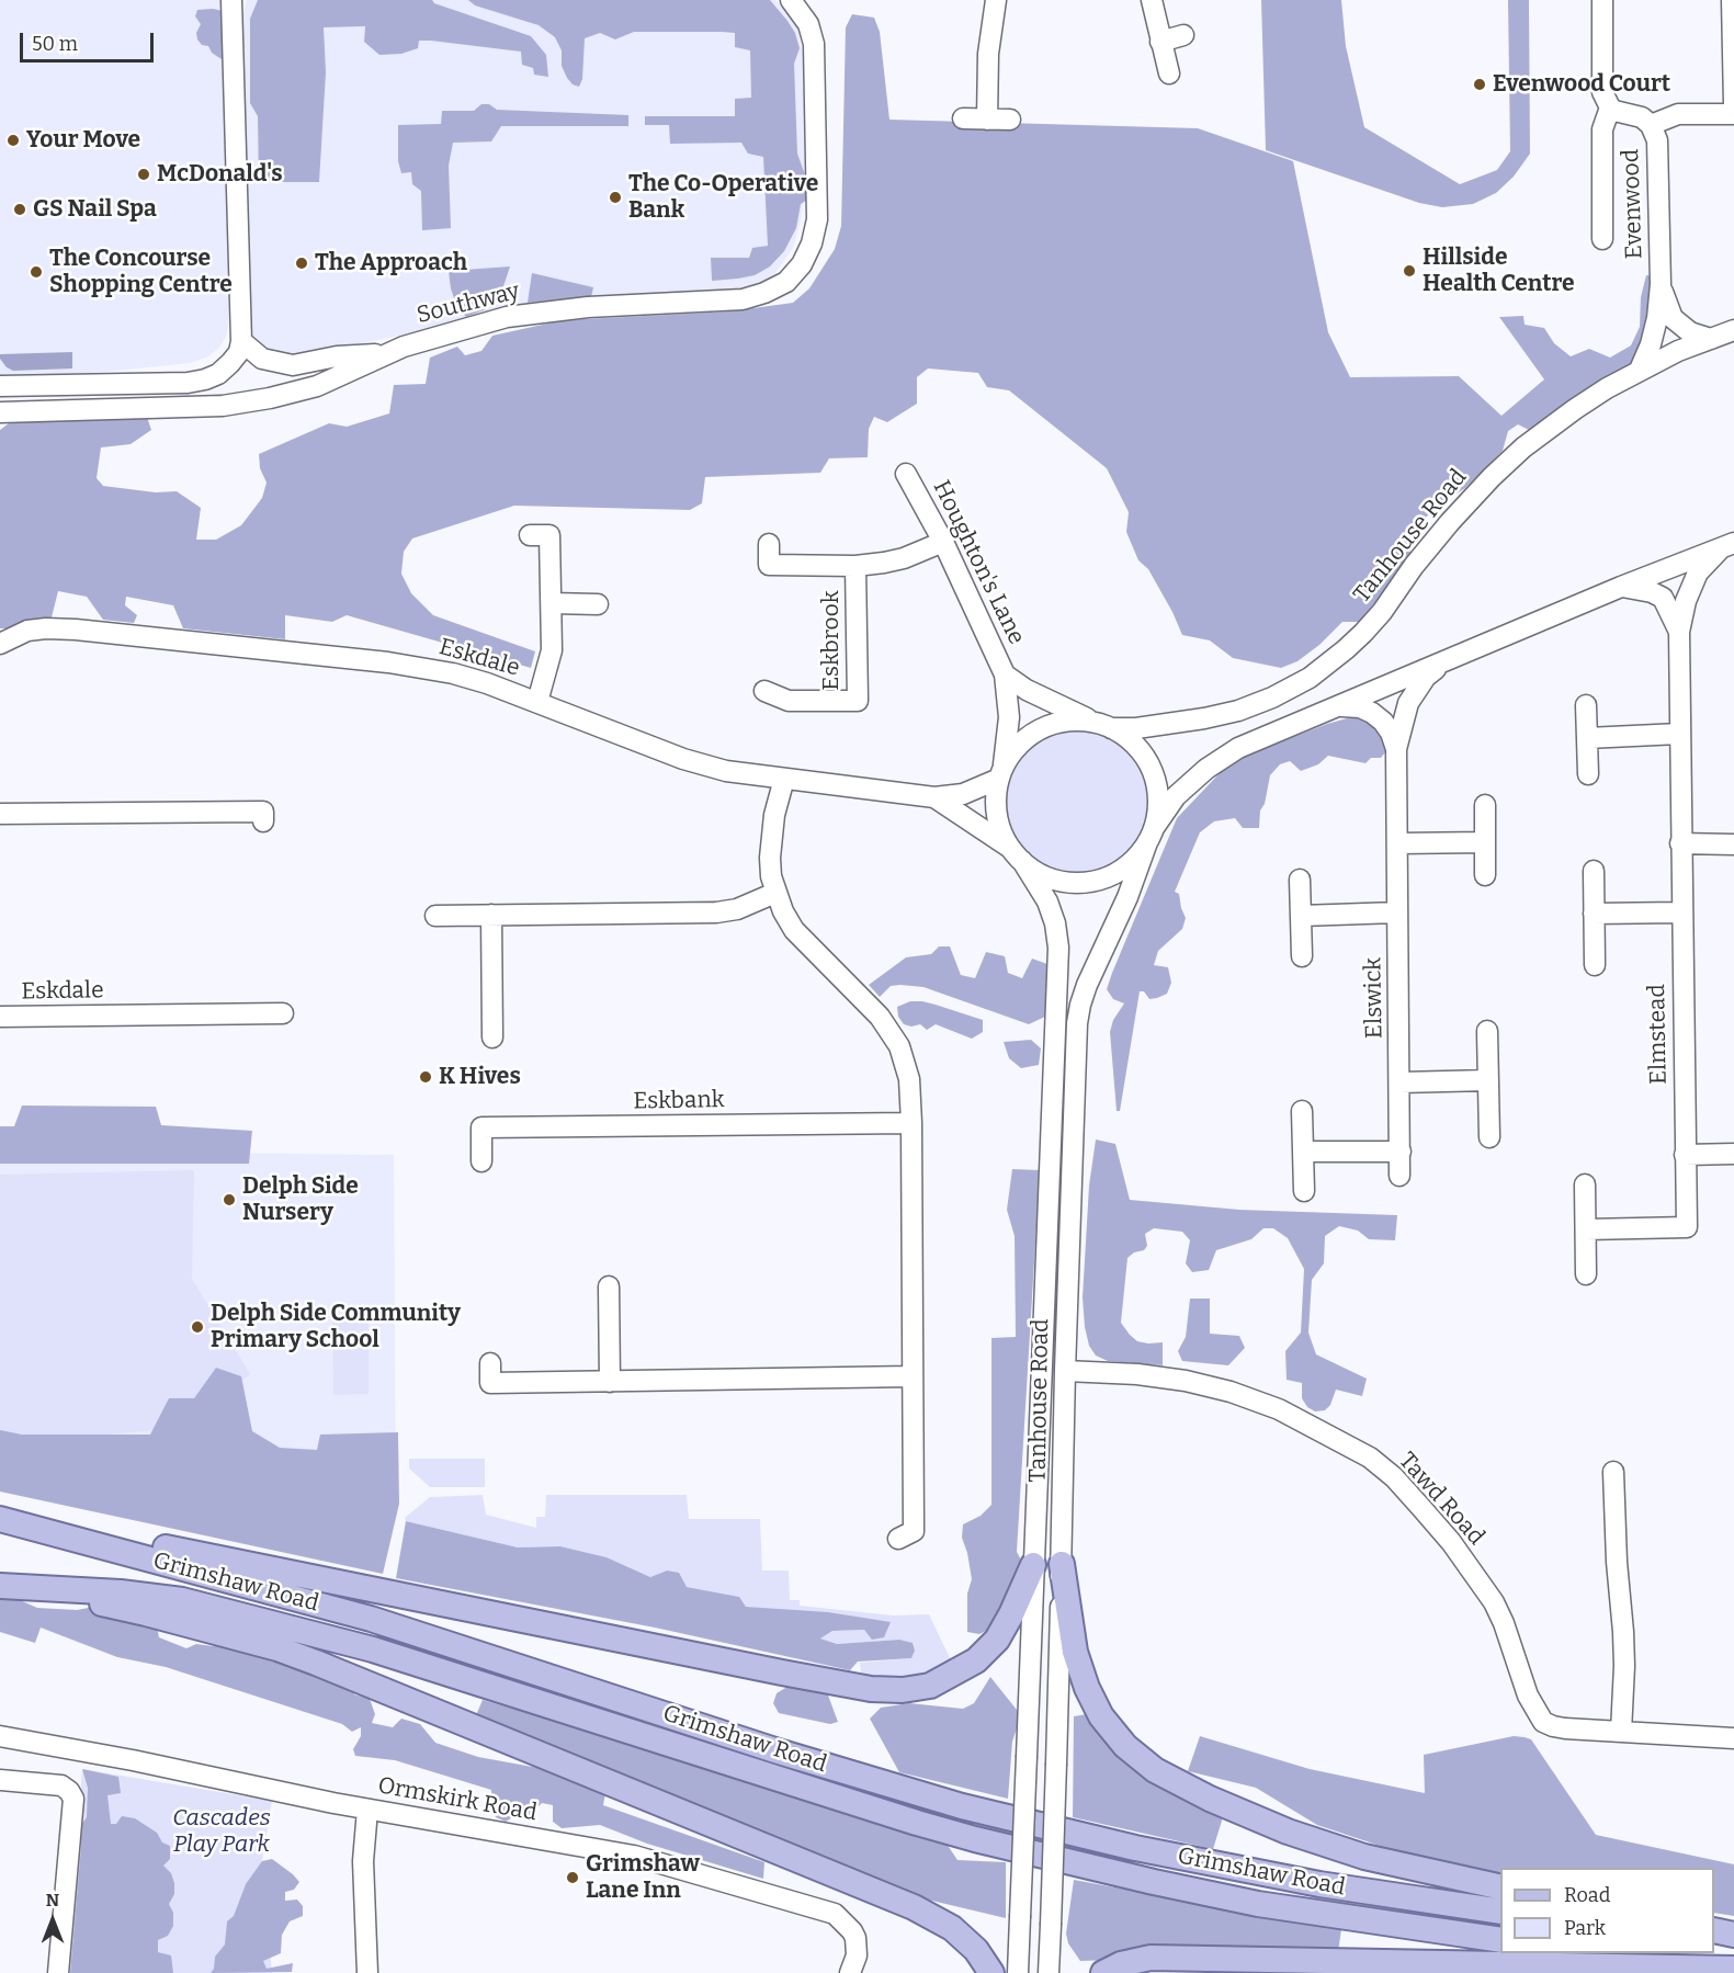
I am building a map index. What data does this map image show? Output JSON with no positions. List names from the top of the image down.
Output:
{
  "streets": {
    "main road": ["Grimshaw Road"],
    "street": [
      "Evenwood",
      "Southway",
      "Tanhouse Road",
      "Houghton's Lane",
      "Eskbrook",
      "Eskdale",
      "Elswick",
      "Elmstead",
      "Eskbank",
      "Tawd Road",
      "Ormskirk Road"
    ]
  },
  "crossings": [
    ["Evenwood", "Tanhouse Road"],
    ["Tanhouse Road", "Houghton's Lane"],
    ["Tanhouse Road", "Eskdale"],
    ["Tanhouse Road", "Elswick"],
    ["Tanhouse Road", "Elmstead"],
    ["Tanhouse Road", "Tawd Road"],
    ["Houghton's Lane", "Eskbrook"],
    ["Houghton's Lane", "Eskdale"]
  ],
  "parks": ["Cascades Play Park"],
  "places": [
    "Evenwood Court",
    "Your Move",
    "McDonald's",
    "The Co-Operative Bank",
    "GS Nail Spa",
    "The Approach",
    "Hillside Health Centre",
    "The Concourse Shopping Centre",
    "K Hives",
    "Delph Side Nursery",
    "Delph Side Community Primary School",
    "Grimshaw Lane Inn"
  ],
  "legend": ["Road", "Park"],
  "scale_bar": "50 m",
  "north": "top"
}
